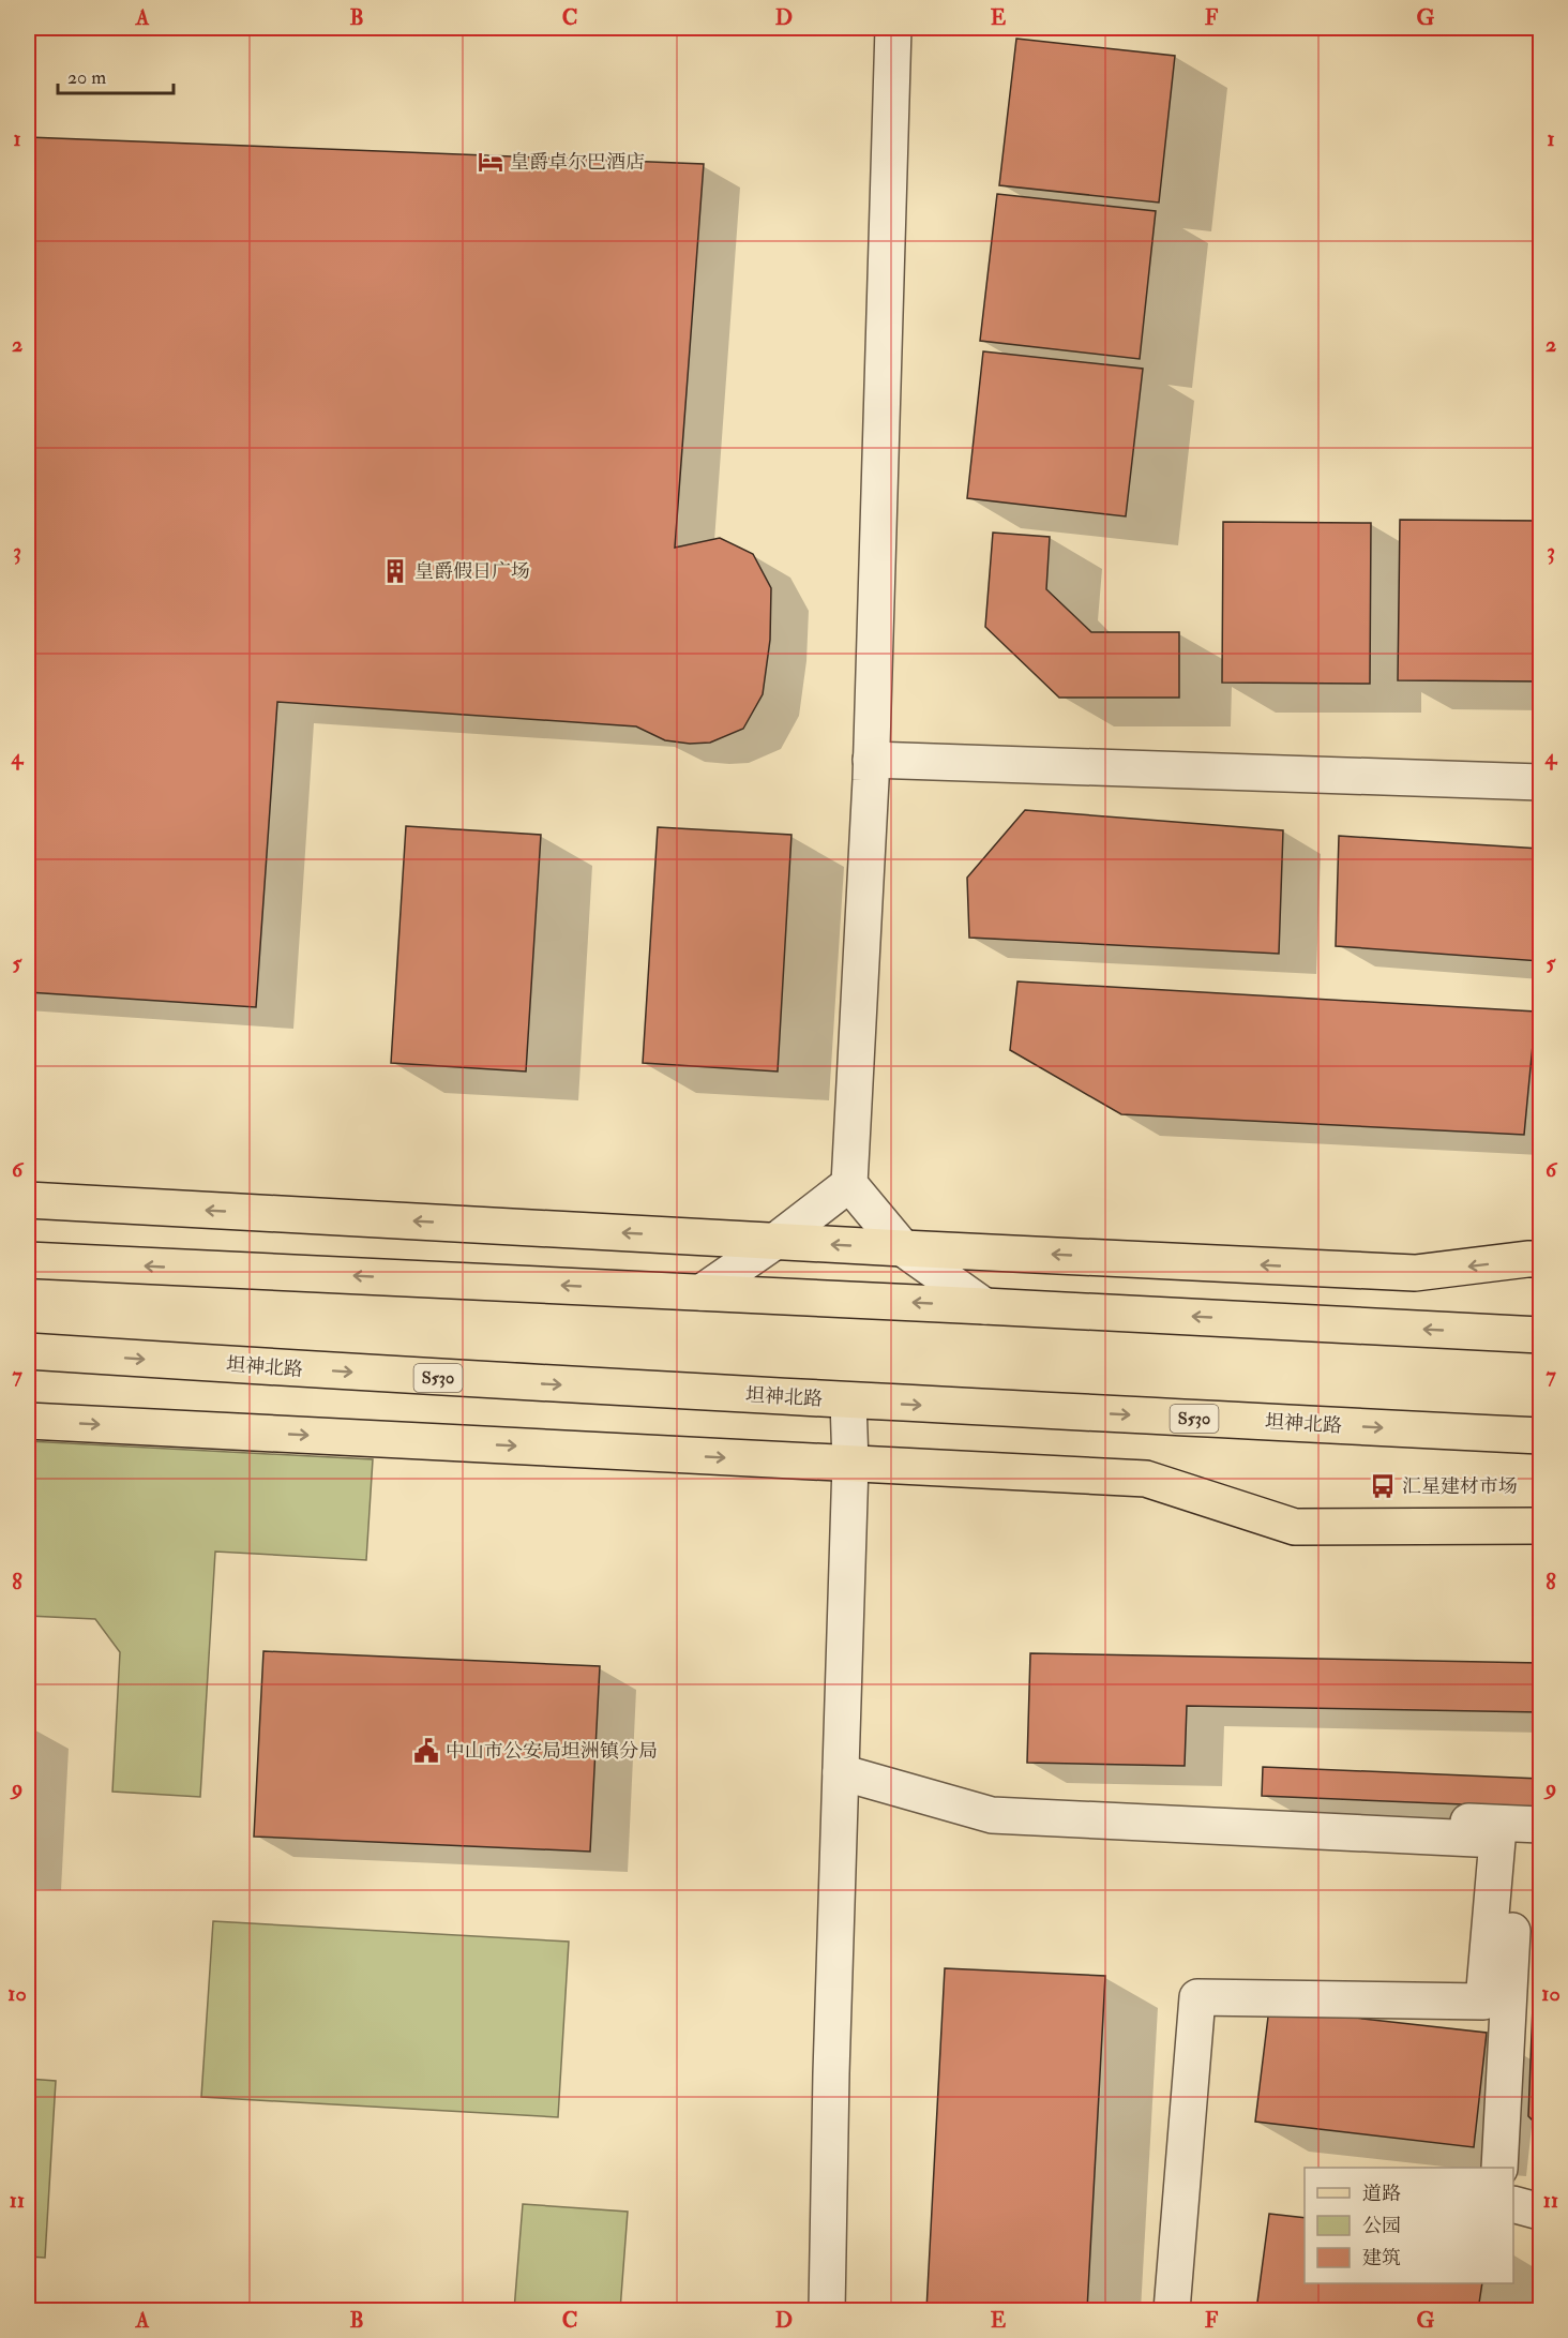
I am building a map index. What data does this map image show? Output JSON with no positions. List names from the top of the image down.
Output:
{
  "streets": {
    "main road": ["坦神北路", "S530"]
  },
  "places": {
    "hotel": ["皇爵卓尔巴酒店"],
    "building": ["皇爵假日广场"],
    "bus stop": ["汇星建材市场"],
    "public building": ["中山市公安局坦洲镇分局"]
  },
  "legend": ["道路", "公园", "建筑"],
  "scale_bar": "20 m",
  "grid": {
    "columns": [
      "A",
      "B",
      "C",
      "D",
      "E",
      "F",
      "G"
    ],
    "rows": [
      "1",
      "2",
      "3",
      "4",
      "5",
      "6",
      "7",
      "8",
      "9",
      "10",
      "11"
    ]
  }
}
